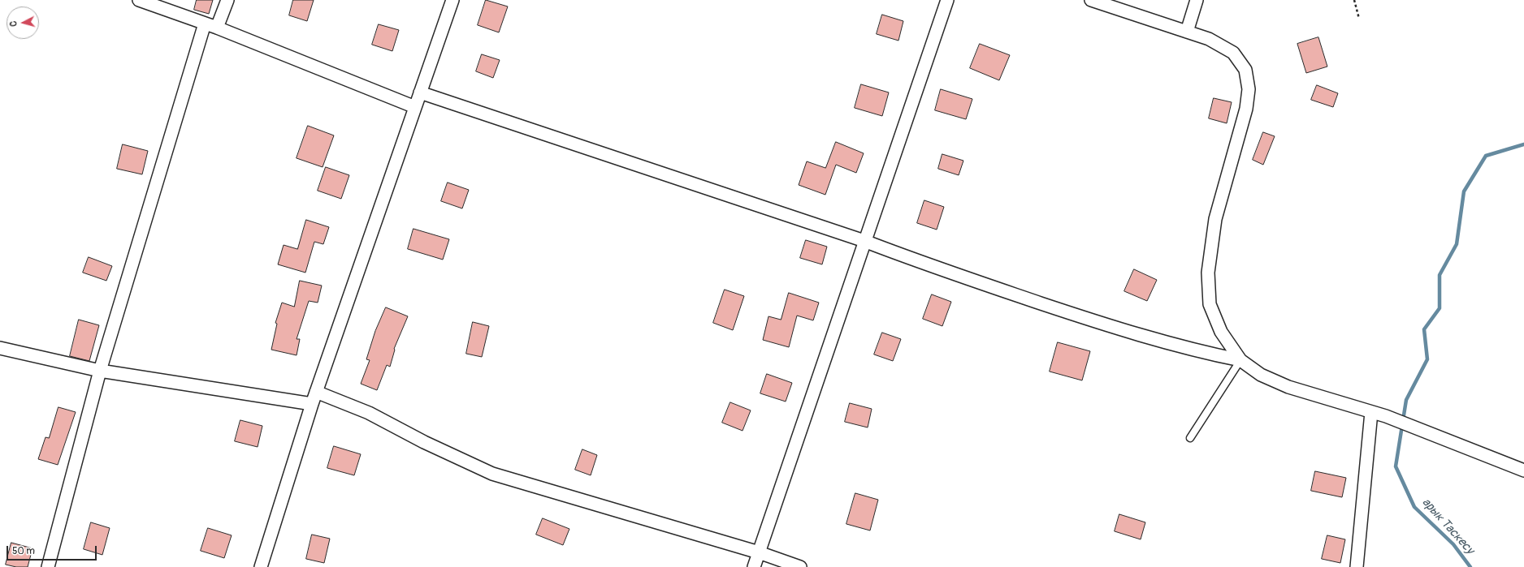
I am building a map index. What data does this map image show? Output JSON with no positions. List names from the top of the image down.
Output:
{
  "water": ["арык Таскесу"],
  "scale_bar": "50 m",
  "north": "left"
}
